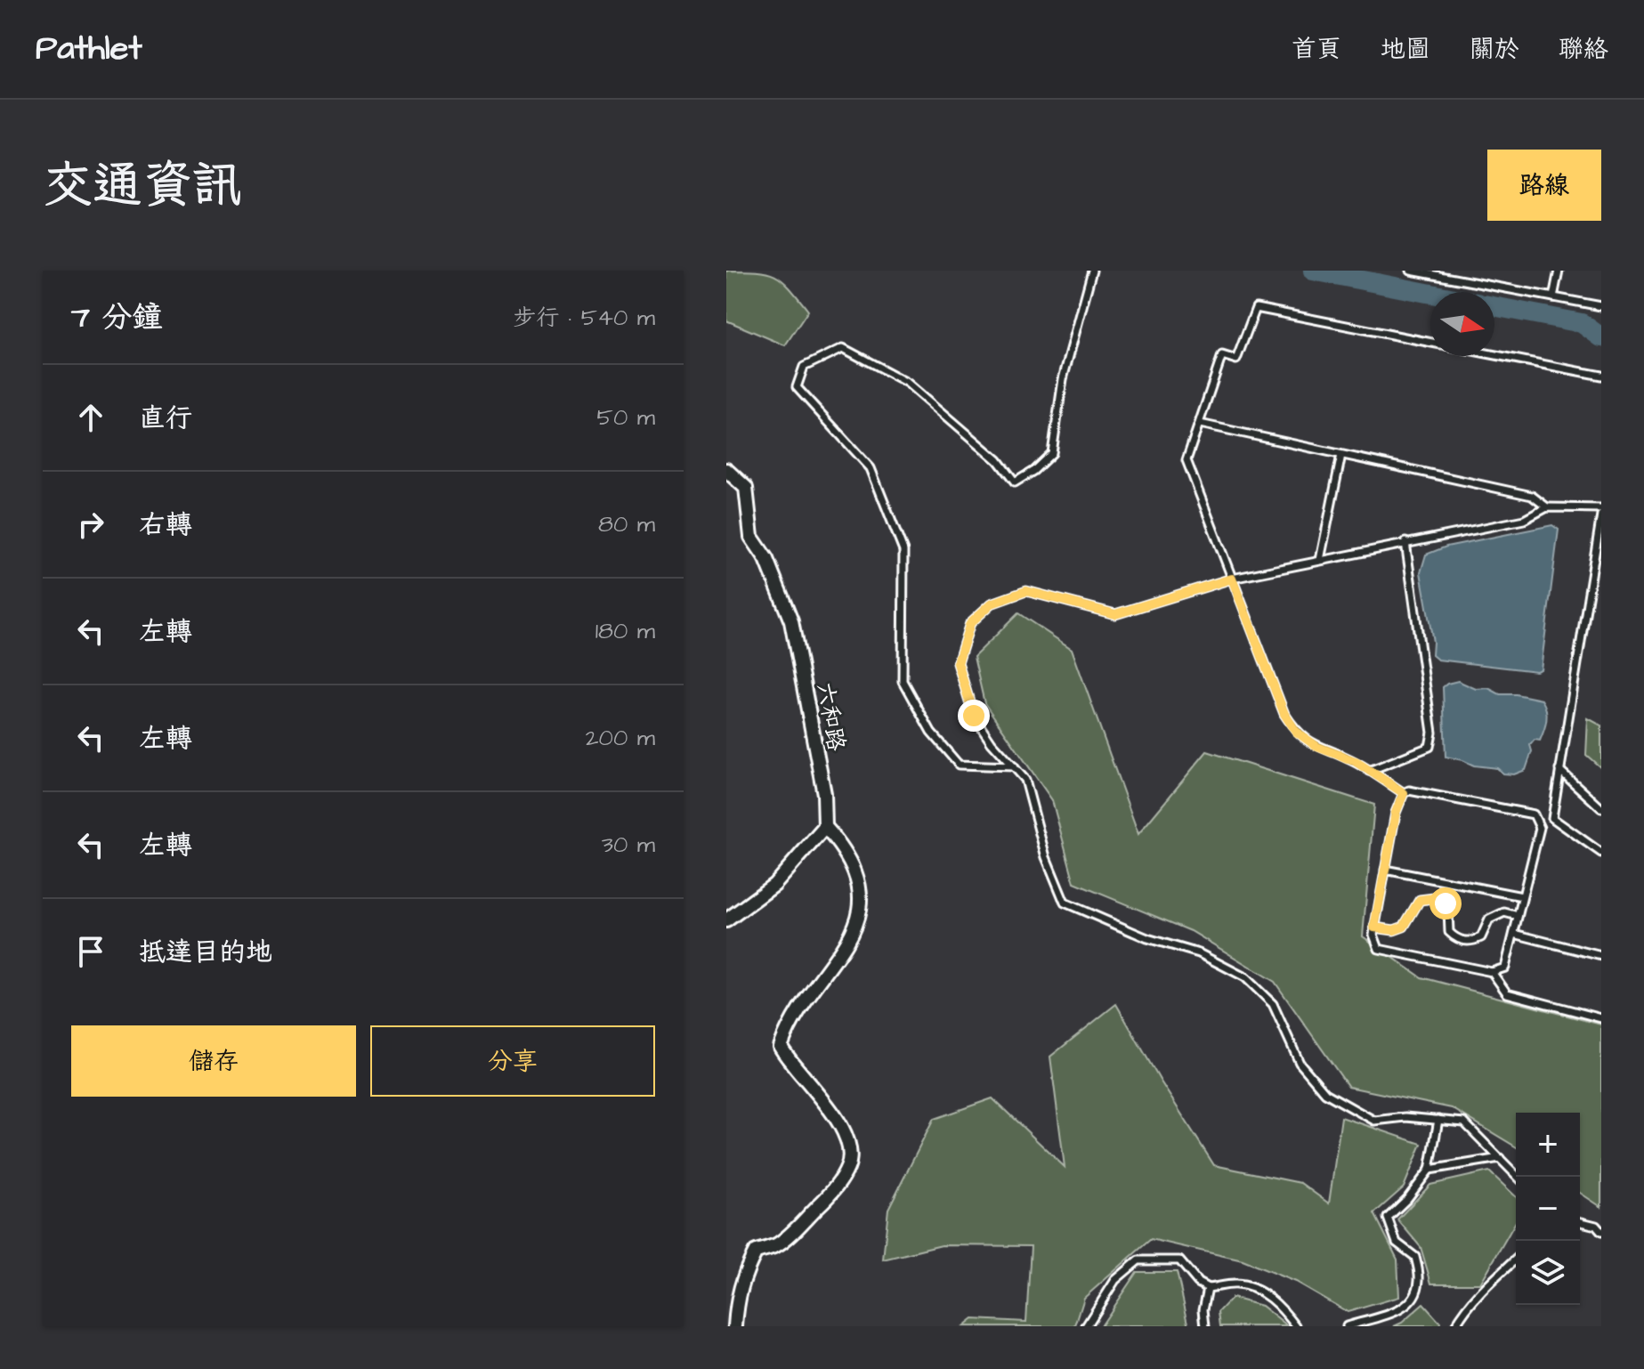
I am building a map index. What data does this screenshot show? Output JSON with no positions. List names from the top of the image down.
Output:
{
  "streets": {
    "street": ["六和路"]
  },
  "north": "right",
  "page": {
    "header": "Pathlet",
    "nav": [
      "首頁",
      "地圖",
      "關於",
      "聯絡"
    ],
    "title": "交通資訊",
    "buttons": [
      "路線",
      ["儲存", "分享"]
    ],
    "heading": ["7 分鐘", "步行 · 540 m"],
    "list": [
      ["直行", "50 m"],
      ["右轉", "80 m"],
      ["左轉", "180 m"],
      ["左轉", "200 m"],
      ["左轉", "30 m"],
      "抵達目的地"
    ],
    "map_buttons": ["+", "−"]
  }
}
